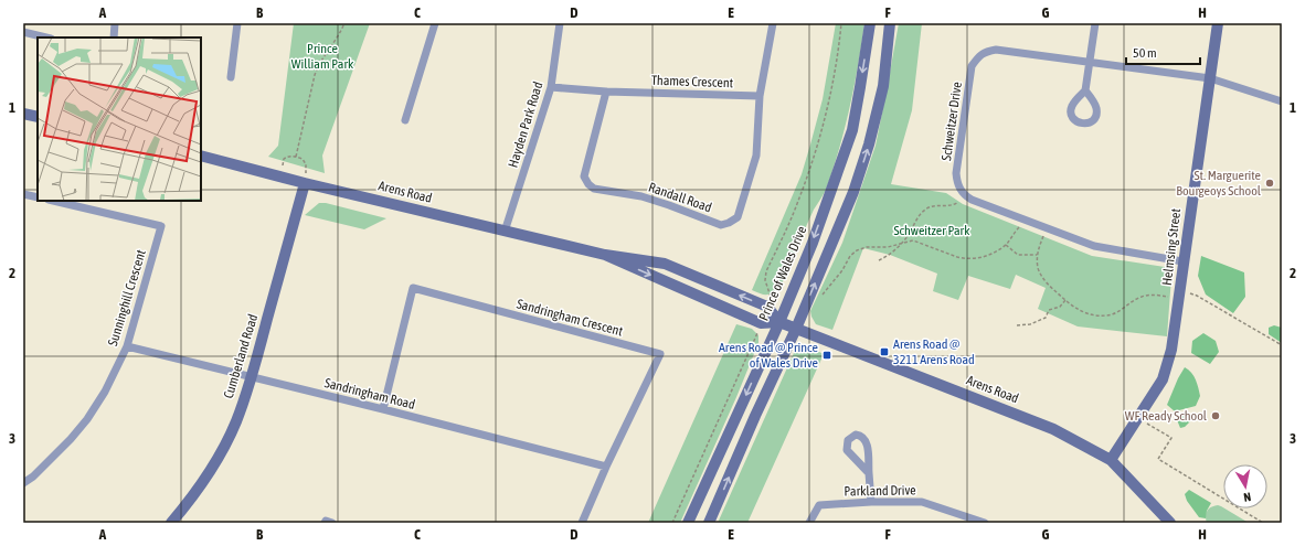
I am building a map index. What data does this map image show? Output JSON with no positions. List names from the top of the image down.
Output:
{
  "streets": {
    "street": [
      "Thames Crescent",
      "Schweitzer Drive",
      "Hayden Park Road",
      "Arens Road",
      "Randall Road",
      "Helmsing Street",
      "Prince of Wales Drive",
      "Sunninghill Crescent",
      "Sandringham Crescent",
      "Cumberland Road",
      "Sandringham Road",
      "Parkland Drive"
    ]
  },
  "crossings": [
    ["Thames Crescent", "Hayden Park Road"],
    ["Thames Crescent", "Randall Road"],
    ["Schweitzer Drive", "Helmsing Street"],
    ["Hayden Park Road", "Arens Road"],
    ["Arens Road", "Helmsing Street"],
    ["Arens Road", "Prince of Wales Drive"],
    ["Arens Road", "Cumberland Road"],
    ["Sunninghill Crescent", "Sandringham Road"],
    ["Sandringham Crescent", "Sandringham Road"],
    ["Cumberland Road", "Sandringham Road"]
  ],
  "parks": ["Prince William Park", "Schweitzer Park"],
  "places": {
    "other": ["St. Marguerite Bourgeoys School", "WF Ready School"],
    "transit": ["Arens Road @ 3211 Arens Road", "Arens Road @ Prince of Wales Drive"]
  },
  "scale_bar": "50 m",
  "north": "bottom",
  "grid": {
    "columns": [
      "A",
      "B",
      "C",
      "D",
      "E",
      "F",
      "G",
      "H"
    ],
    "rows": ["1", "2", "3"]
  }
}
